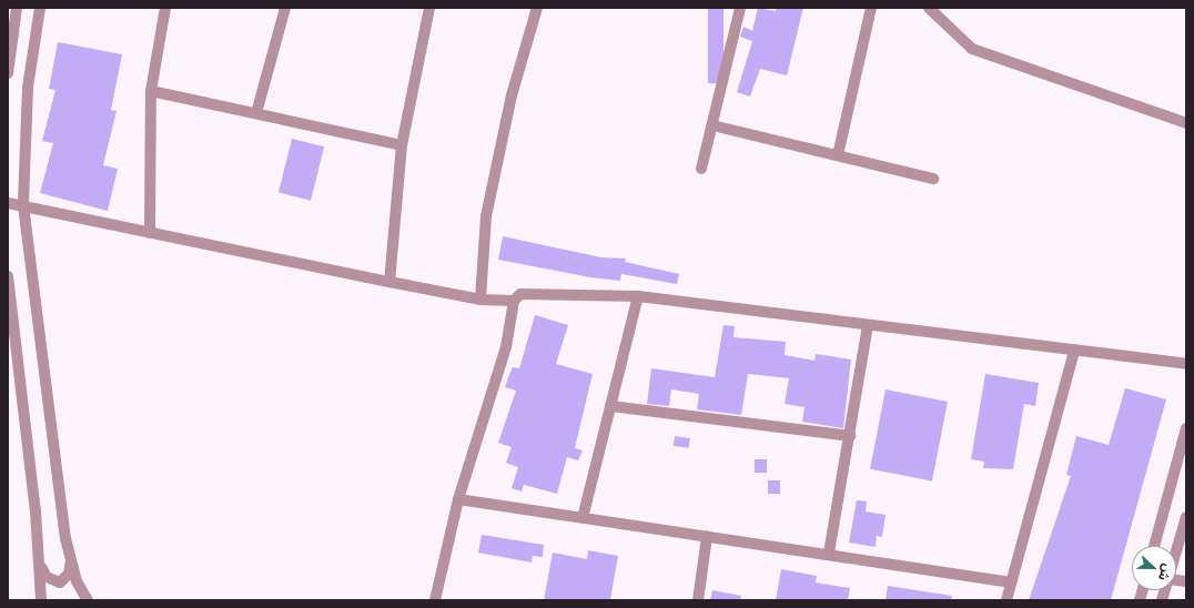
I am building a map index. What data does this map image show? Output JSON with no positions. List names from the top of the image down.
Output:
{
  "north": "right"
}
